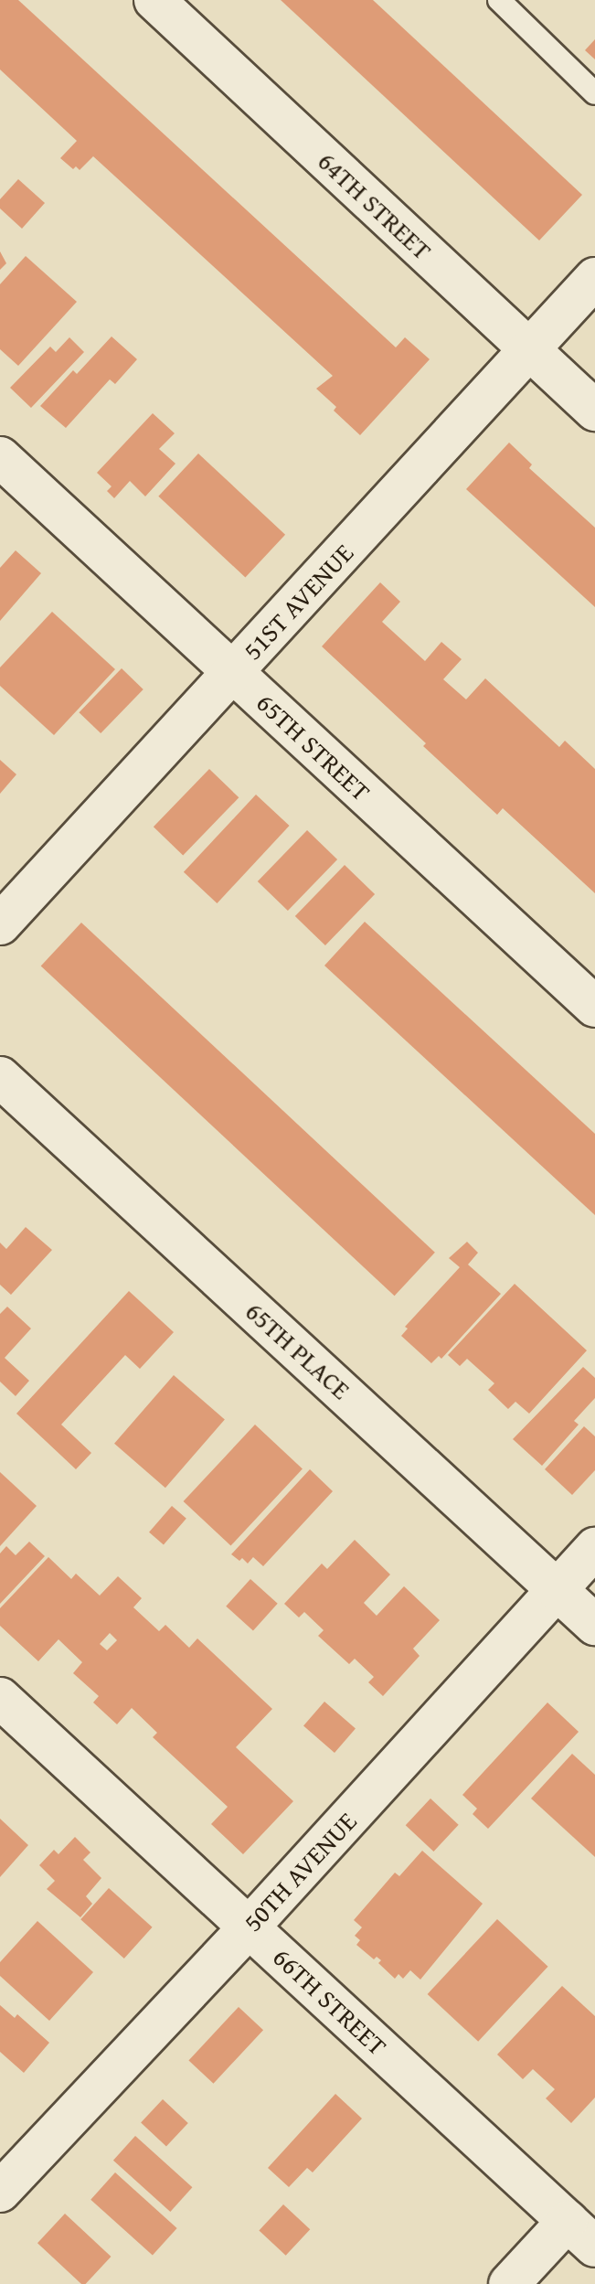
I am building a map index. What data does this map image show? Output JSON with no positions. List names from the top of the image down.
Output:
{
  "streets": {
    "street": [
      "64TH STREET",
      "51ST AVENUE",
      "65TH STREET",
      "65TH PLACE",
      "50TH AVENUE",
      "66TH STREET"
    ]
  },
  "crossings": [
    ["64TH STREET", "51ST AVENUE"],
    ["51ST AVENUE", "65TH STREET"],
    ["65TH PLACE", "50TH AVENUE"],
    ["50TH AVENUE", "66TH STREET"]
  ]
}
